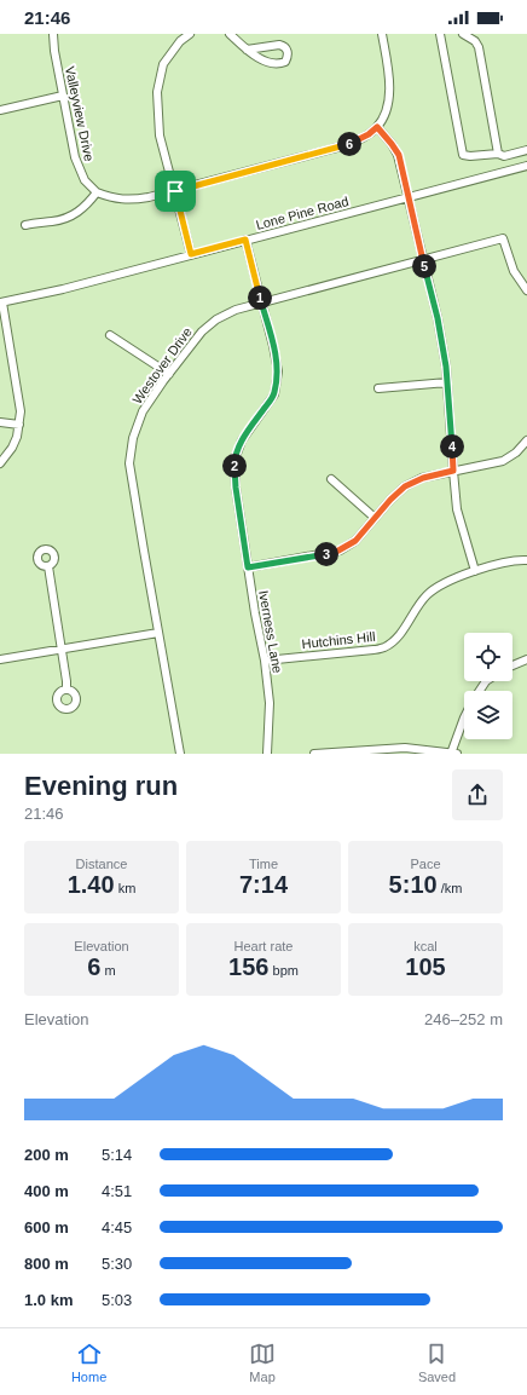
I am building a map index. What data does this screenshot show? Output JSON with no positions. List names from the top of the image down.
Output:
{
  "streets": {
    "street": [
      "Valleyview Drive",
      "Lone Pine Road",
      "Westover Drive",
      "Iverness Lane",
      "Hutchins Hill"
    ]
  },
  "crossings": [
    ["Lone Pine Road", "Iverness Lane"],
    ["Westover Drive", "Iverness Lane"],
    ["Iverness Lane", "Hutchins Hill"]
  ],
  "page": {
    "status": "21:46",
    "pins": [
      "6",
      "5",
      "1",
      "4",
      "2",
      "3"
    ],
    "heading": ["Evening run", "21:46"],
    "stats": [
      ["Distance", "1.40 km"],
      ["Time", "7:14"],
      ["Pace", "5:10 /km"],
      ["Elevation", "6 m"],
      ["Heart rate", "156 bpm"],
      ["kcal", "105"]
    ],
    "chart": ["Elevation", "246–252 m"],
    "list": [
      {
        "name": "200 m",
        "note": "5:14"
      },
      {
        "name": "400 m",
        "note": "4:51"
      },
      {
        "name": "600 m",
        "note": "4:45"
      },
      {
        "name": "800 m",
        "note": "5:30"
      },
      {
        "name": "1.0 km",
        "note": "5:03"
      }
    ],
    "tabs": ["Home", "Map", "Saved"]
  }
}
